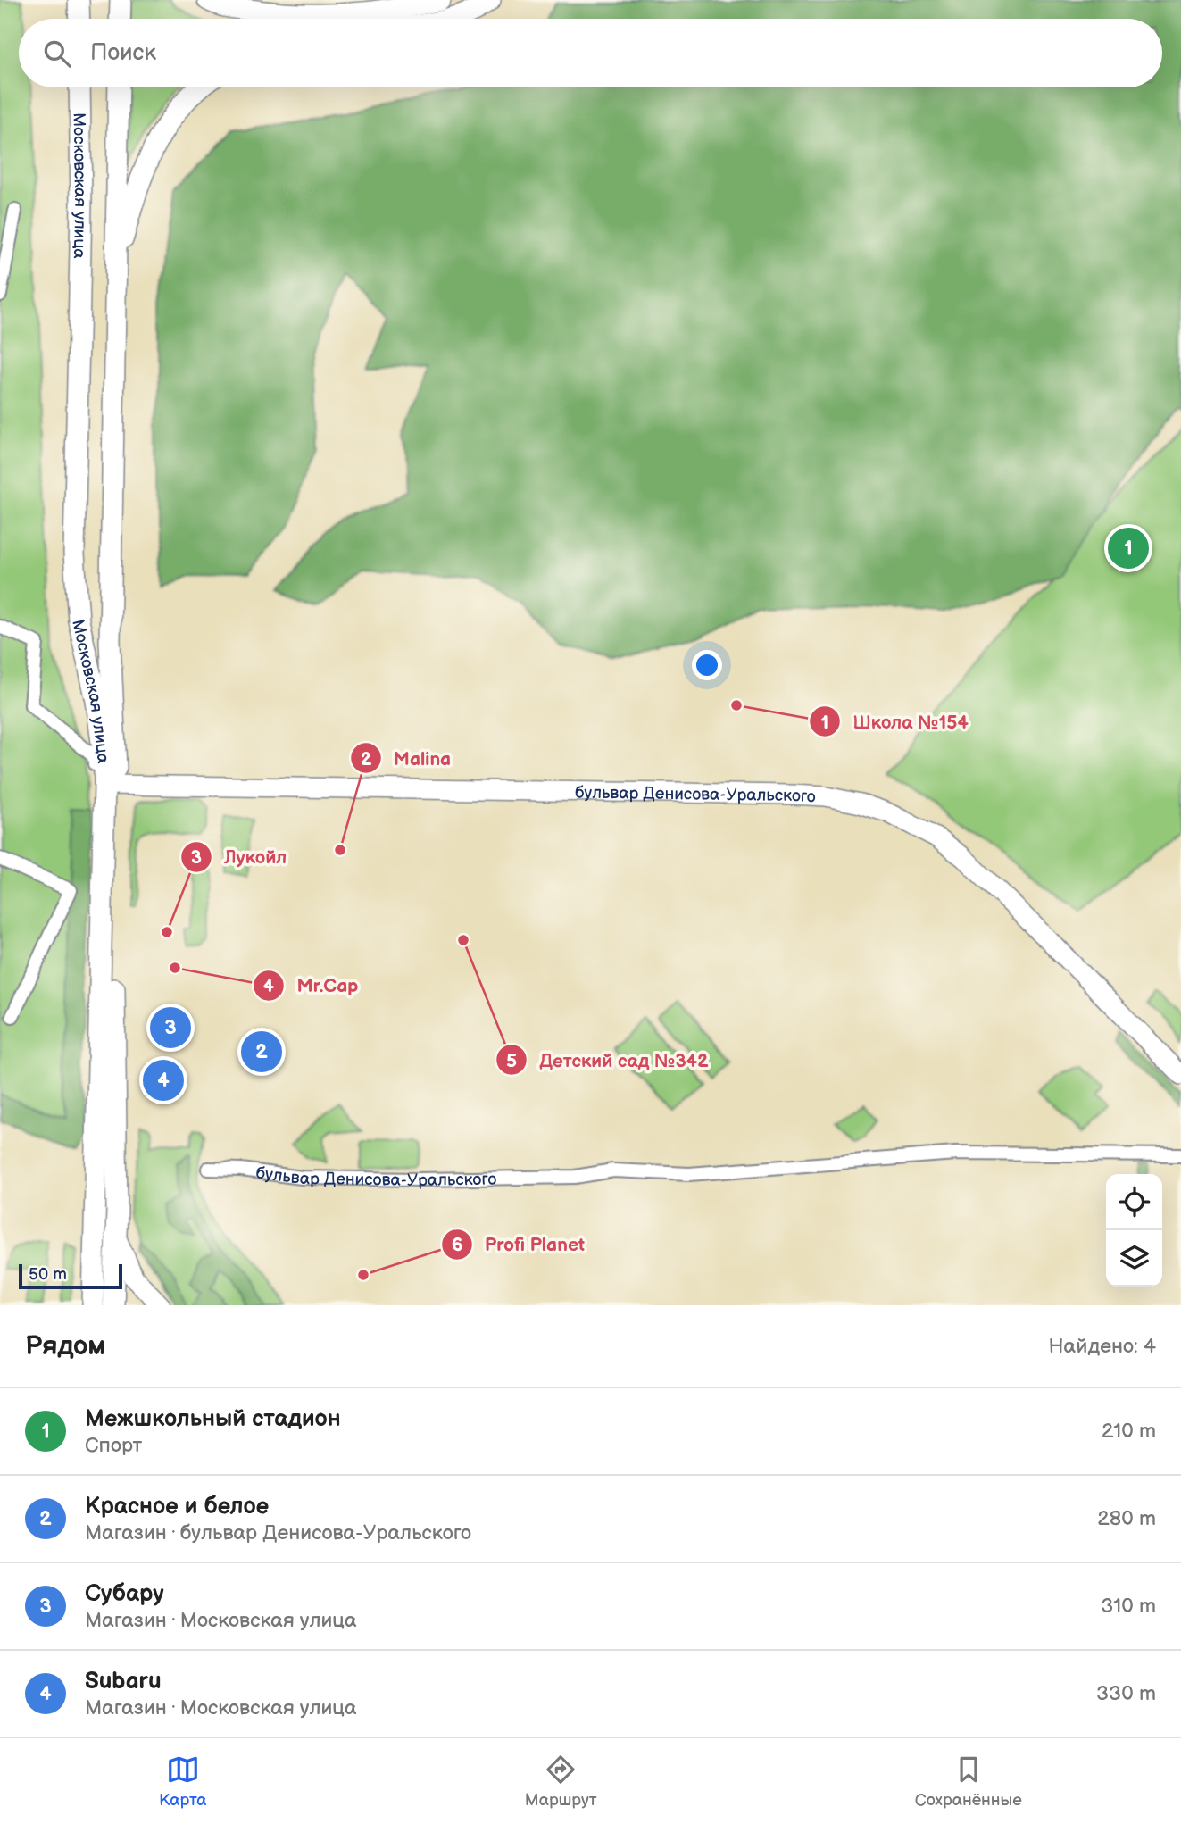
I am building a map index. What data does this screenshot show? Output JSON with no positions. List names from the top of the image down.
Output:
{
  "streets": {
    "main road": ["Московская улица"],
    "street": ["бульвар Денисова-Уральского"]
  },
  "crossings": [
    ["Московская улица", "бульвар Денисова-Уральского"]
  ],
  "places": [
    "Школа №154",
    "Malina",
    "Лукойл",
    "Детский сад №342",
    "Mr.Cap",
    "Profi Planet"
  ],
  "scale_bar": "50 m",
  "page": {
    "search": "Поиск",
    "pins": [
      "1",
      "3",
      "2",
      "4"
    ],
    "scale": "50 m",
    "heading": ["Рядом", "Найдено: 4"],
    "list": [
      {
        "mark": "1",
        "name": "Межшкольный стадион",
        "note": "Спорт",
        "value": "210 m"
      },
      {
        "mark": "2",
        "name": "Красное и белое",
        "note": "Магазин · бульвар Денисова-Уральского",
        "value": "280 m"
      },
      {
        "mark": "3",
        "name": "Субару",
        "note": "Магазин · Московская улица",
        "value": "310 m"
      },
      {
        "mark": "4",
        "name": "Subaru",
        "note": "Магазин · Московская улица",
        "value": "330 m"
      }
    ],
    "nav": ["Карта", "Маршрут", "Сохранённые"]
  }
}
